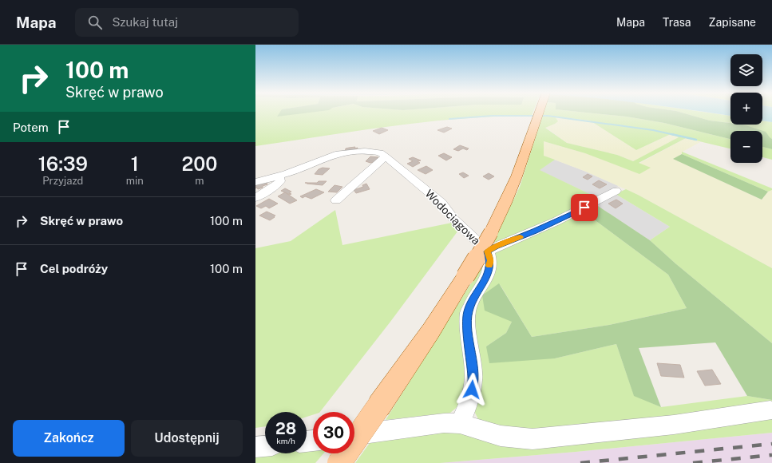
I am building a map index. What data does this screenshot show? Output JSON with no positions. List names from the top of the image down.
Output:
{
  "streets": {
    "street": ["Wodociągowa"]
  },
  "page": {
    "header": "Mapa",
    "search": "Szukaj tutaj",
    "nav": ["Mapa", "Trasa", "Zapisane"],
    "turn": ["100 m", "Skręć w prawo"],
    "map_buttons": ["+", "−"],
    "then": "Potem",
    "eta": [
      "16:39",
      "Przyjazd",
      "1",
      "min",
      "200",
      "m"
    ],
    "list": [
      {
        "name": "Skręć w prawo",
        "value": "100 m"
      },
      {
        "name": "Cel podróży",
        "value": "100 m"
      }
    ],
    "speed": "28 km/h",
    "limit": "30",
    "buttons": ["Zakończ", "Udostępnij"]
  }
}
